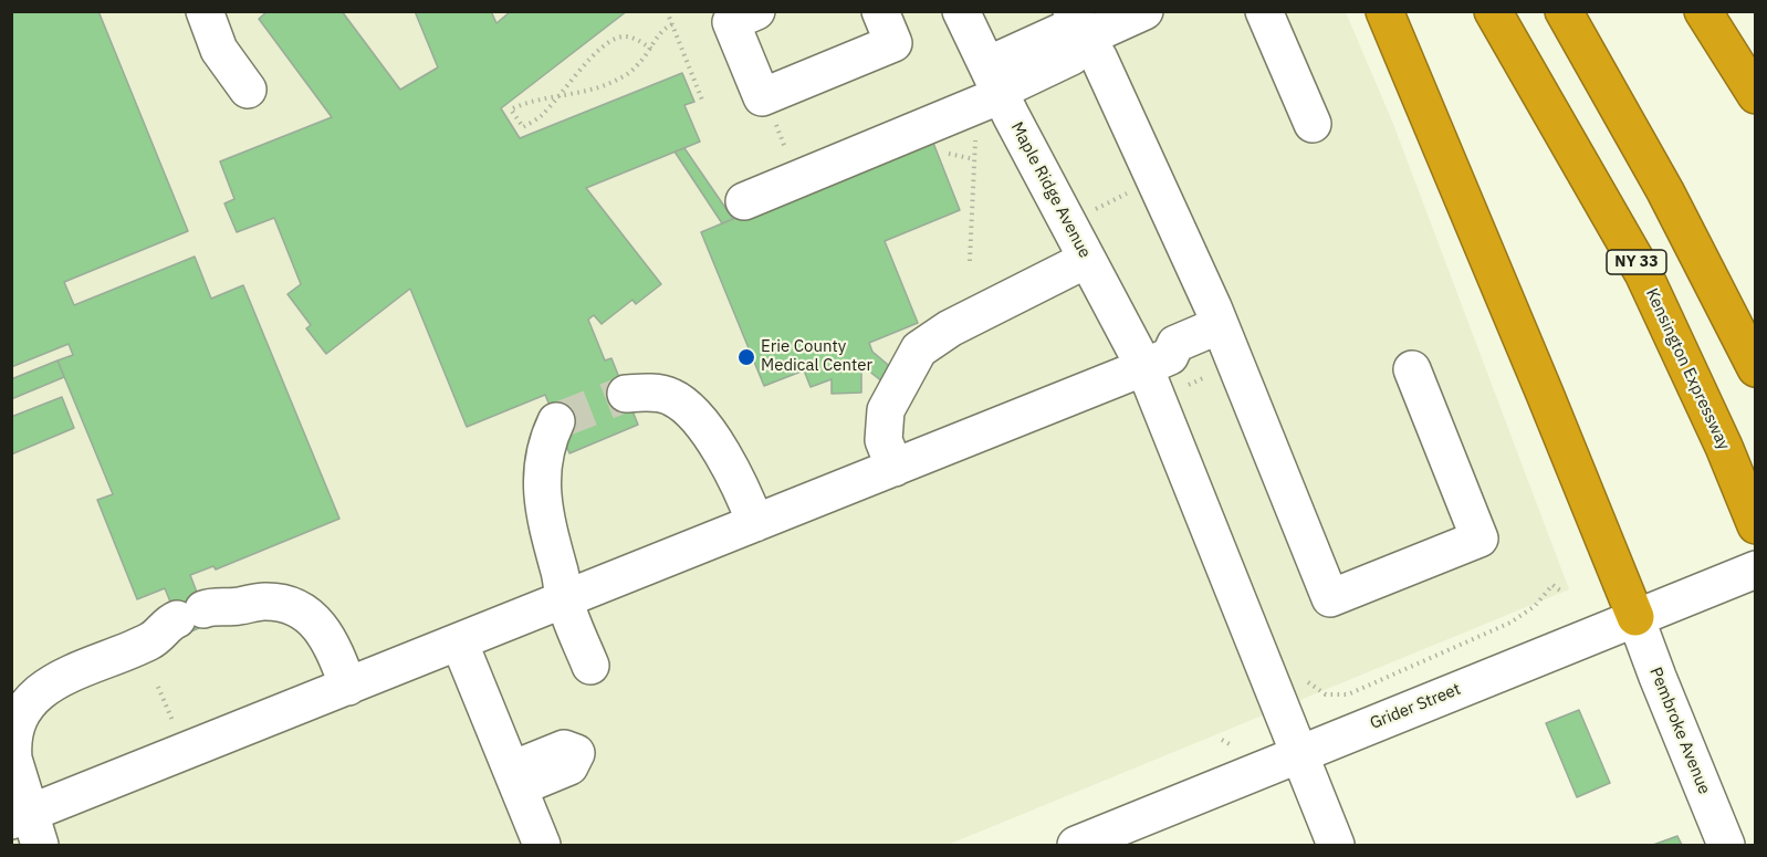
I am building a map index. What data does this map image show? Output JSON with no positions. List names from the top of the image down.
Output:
{
  "streets": {
    "highway": ["NY 33", "Kensington Expressway"],
    "street": ["Maple Ridge Avenue", "Grider Street", "Pembroke Avenue"]
  },
  "crossings": [
    ["Maple Ridge Avenue", "Grider Street"],
    ["Grider Street", "Pembroke Avenue"]
  ],
  "places": ["Erie County Medical Center"]
}
